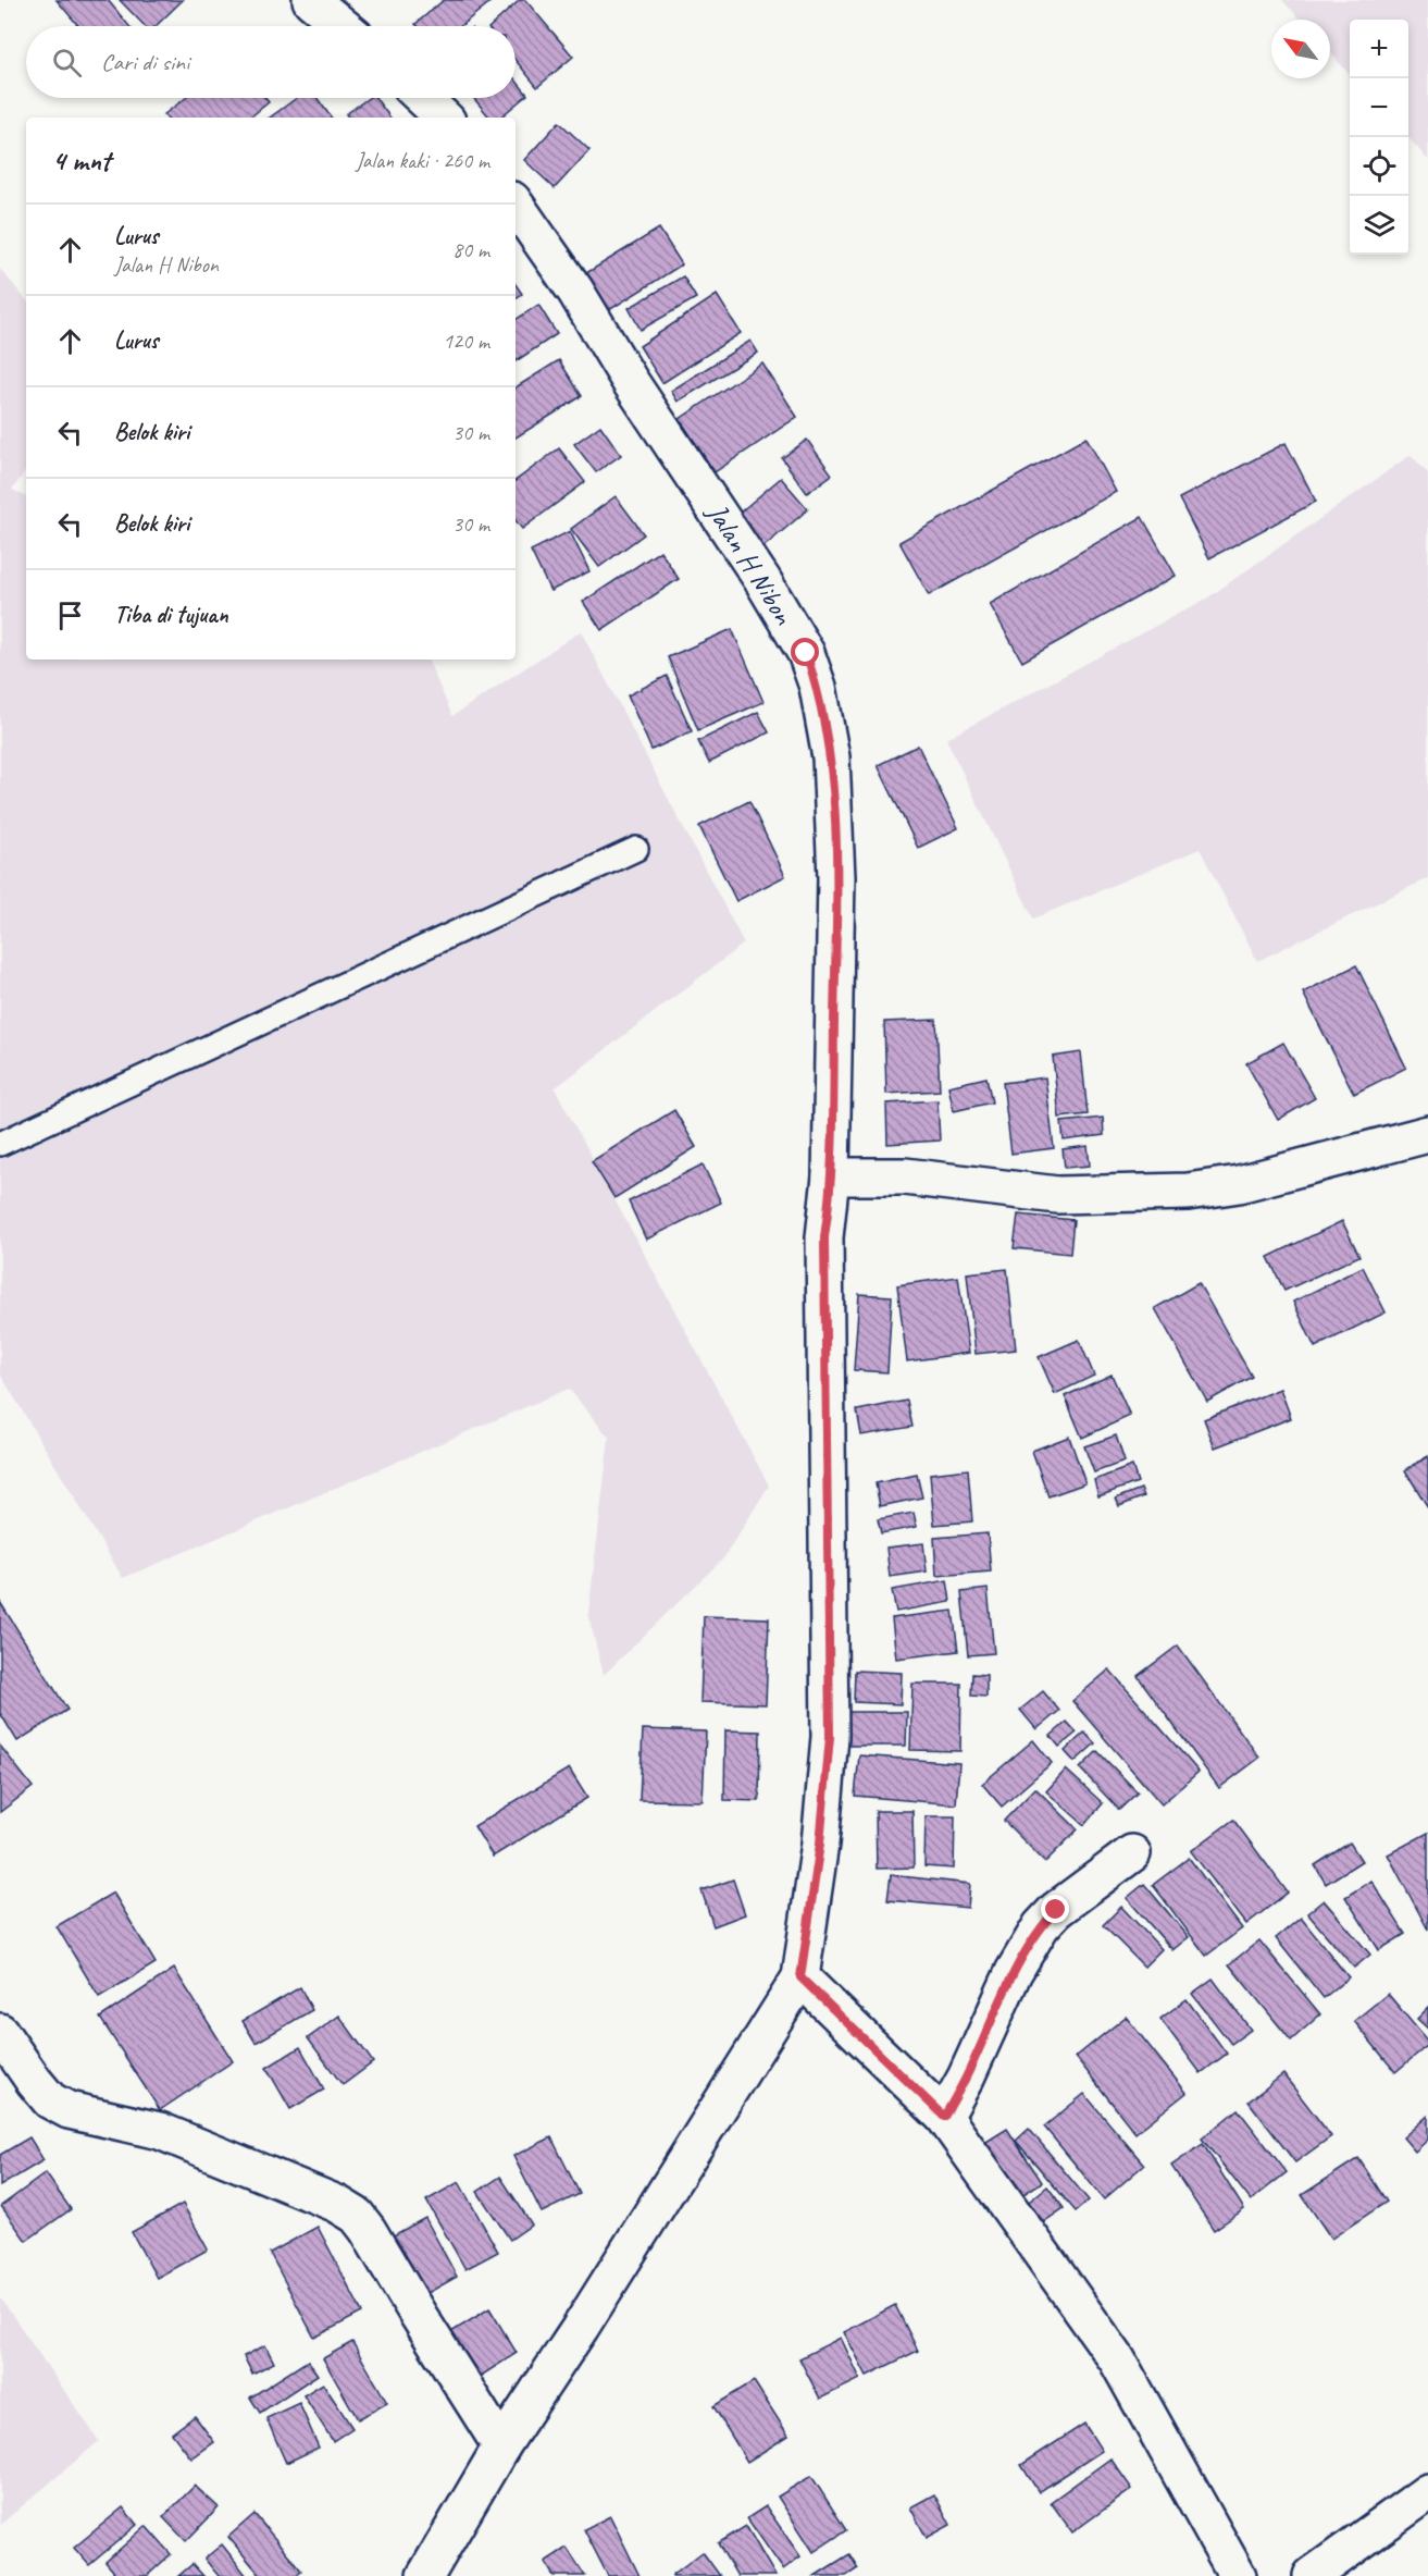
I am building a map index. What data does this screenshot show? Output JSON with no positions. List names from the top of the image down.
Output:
{
  "streets": {
    "street": ["Jalan H Nibon"]
  },
  "north": "top left",
  "page": {
    "map_buttons": ["+", "−"],
    "search": "Cari di sini",
    "heading": ["4 mnt", "Jalan kaki · 260 m"],
    "list": [
      ["Lurus", "Jalan H Nibon", "80 m"],
      ["Lurus", "120 m"],
      ["Belok kiri", "30 m"],
      ["Belok kiri", "30 m"],
      "Tiba di tujuan"
    ]
  }
}
